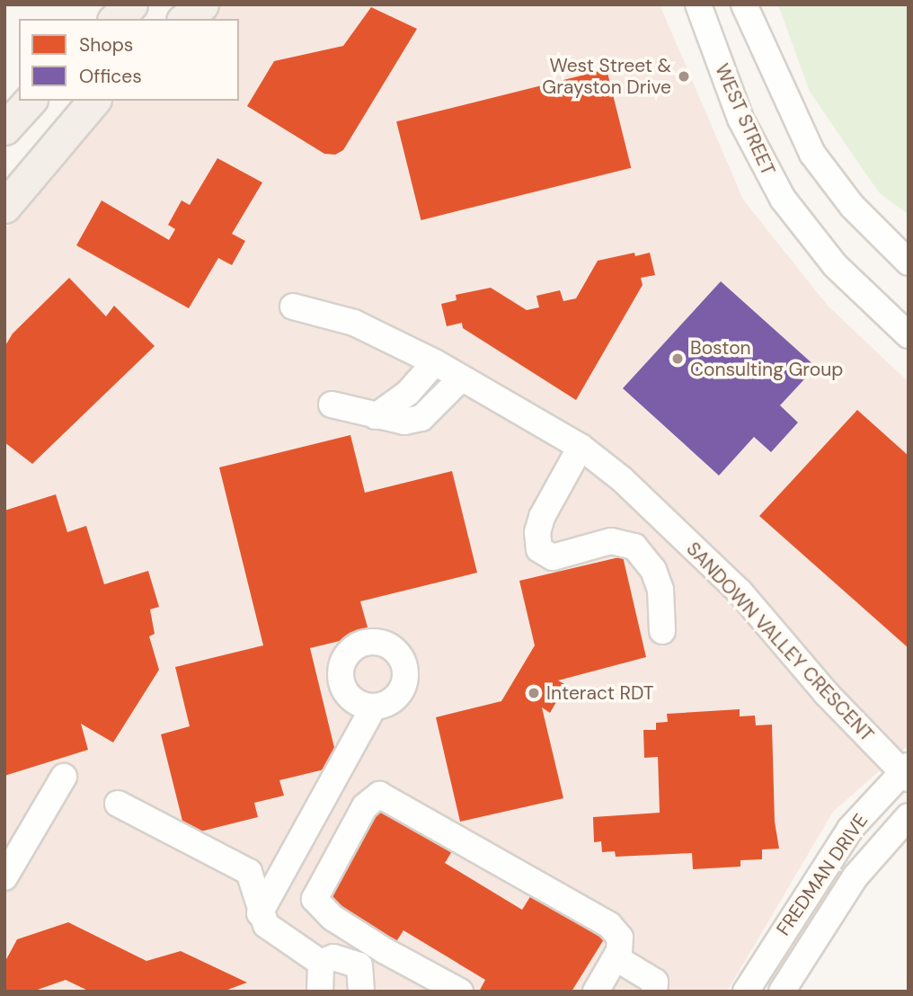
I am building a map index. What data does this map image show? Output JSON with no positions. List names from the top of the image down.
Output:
{
  "streets": {
    "street": ["WEST STREET", "SANDOWN VALLEY CRESCENT", "FREDMAN DRIVE"]
  },
  "crossings": [
    ["SANDOWN VALLEY CRESCENT", "FREDMAN DRIVE"]
  ],
  "places": ["West Street & Grayston Drive", "Boston Consulting Group", "Interact RDT"],
  "legend": ["Shops", "Offices"]
}
